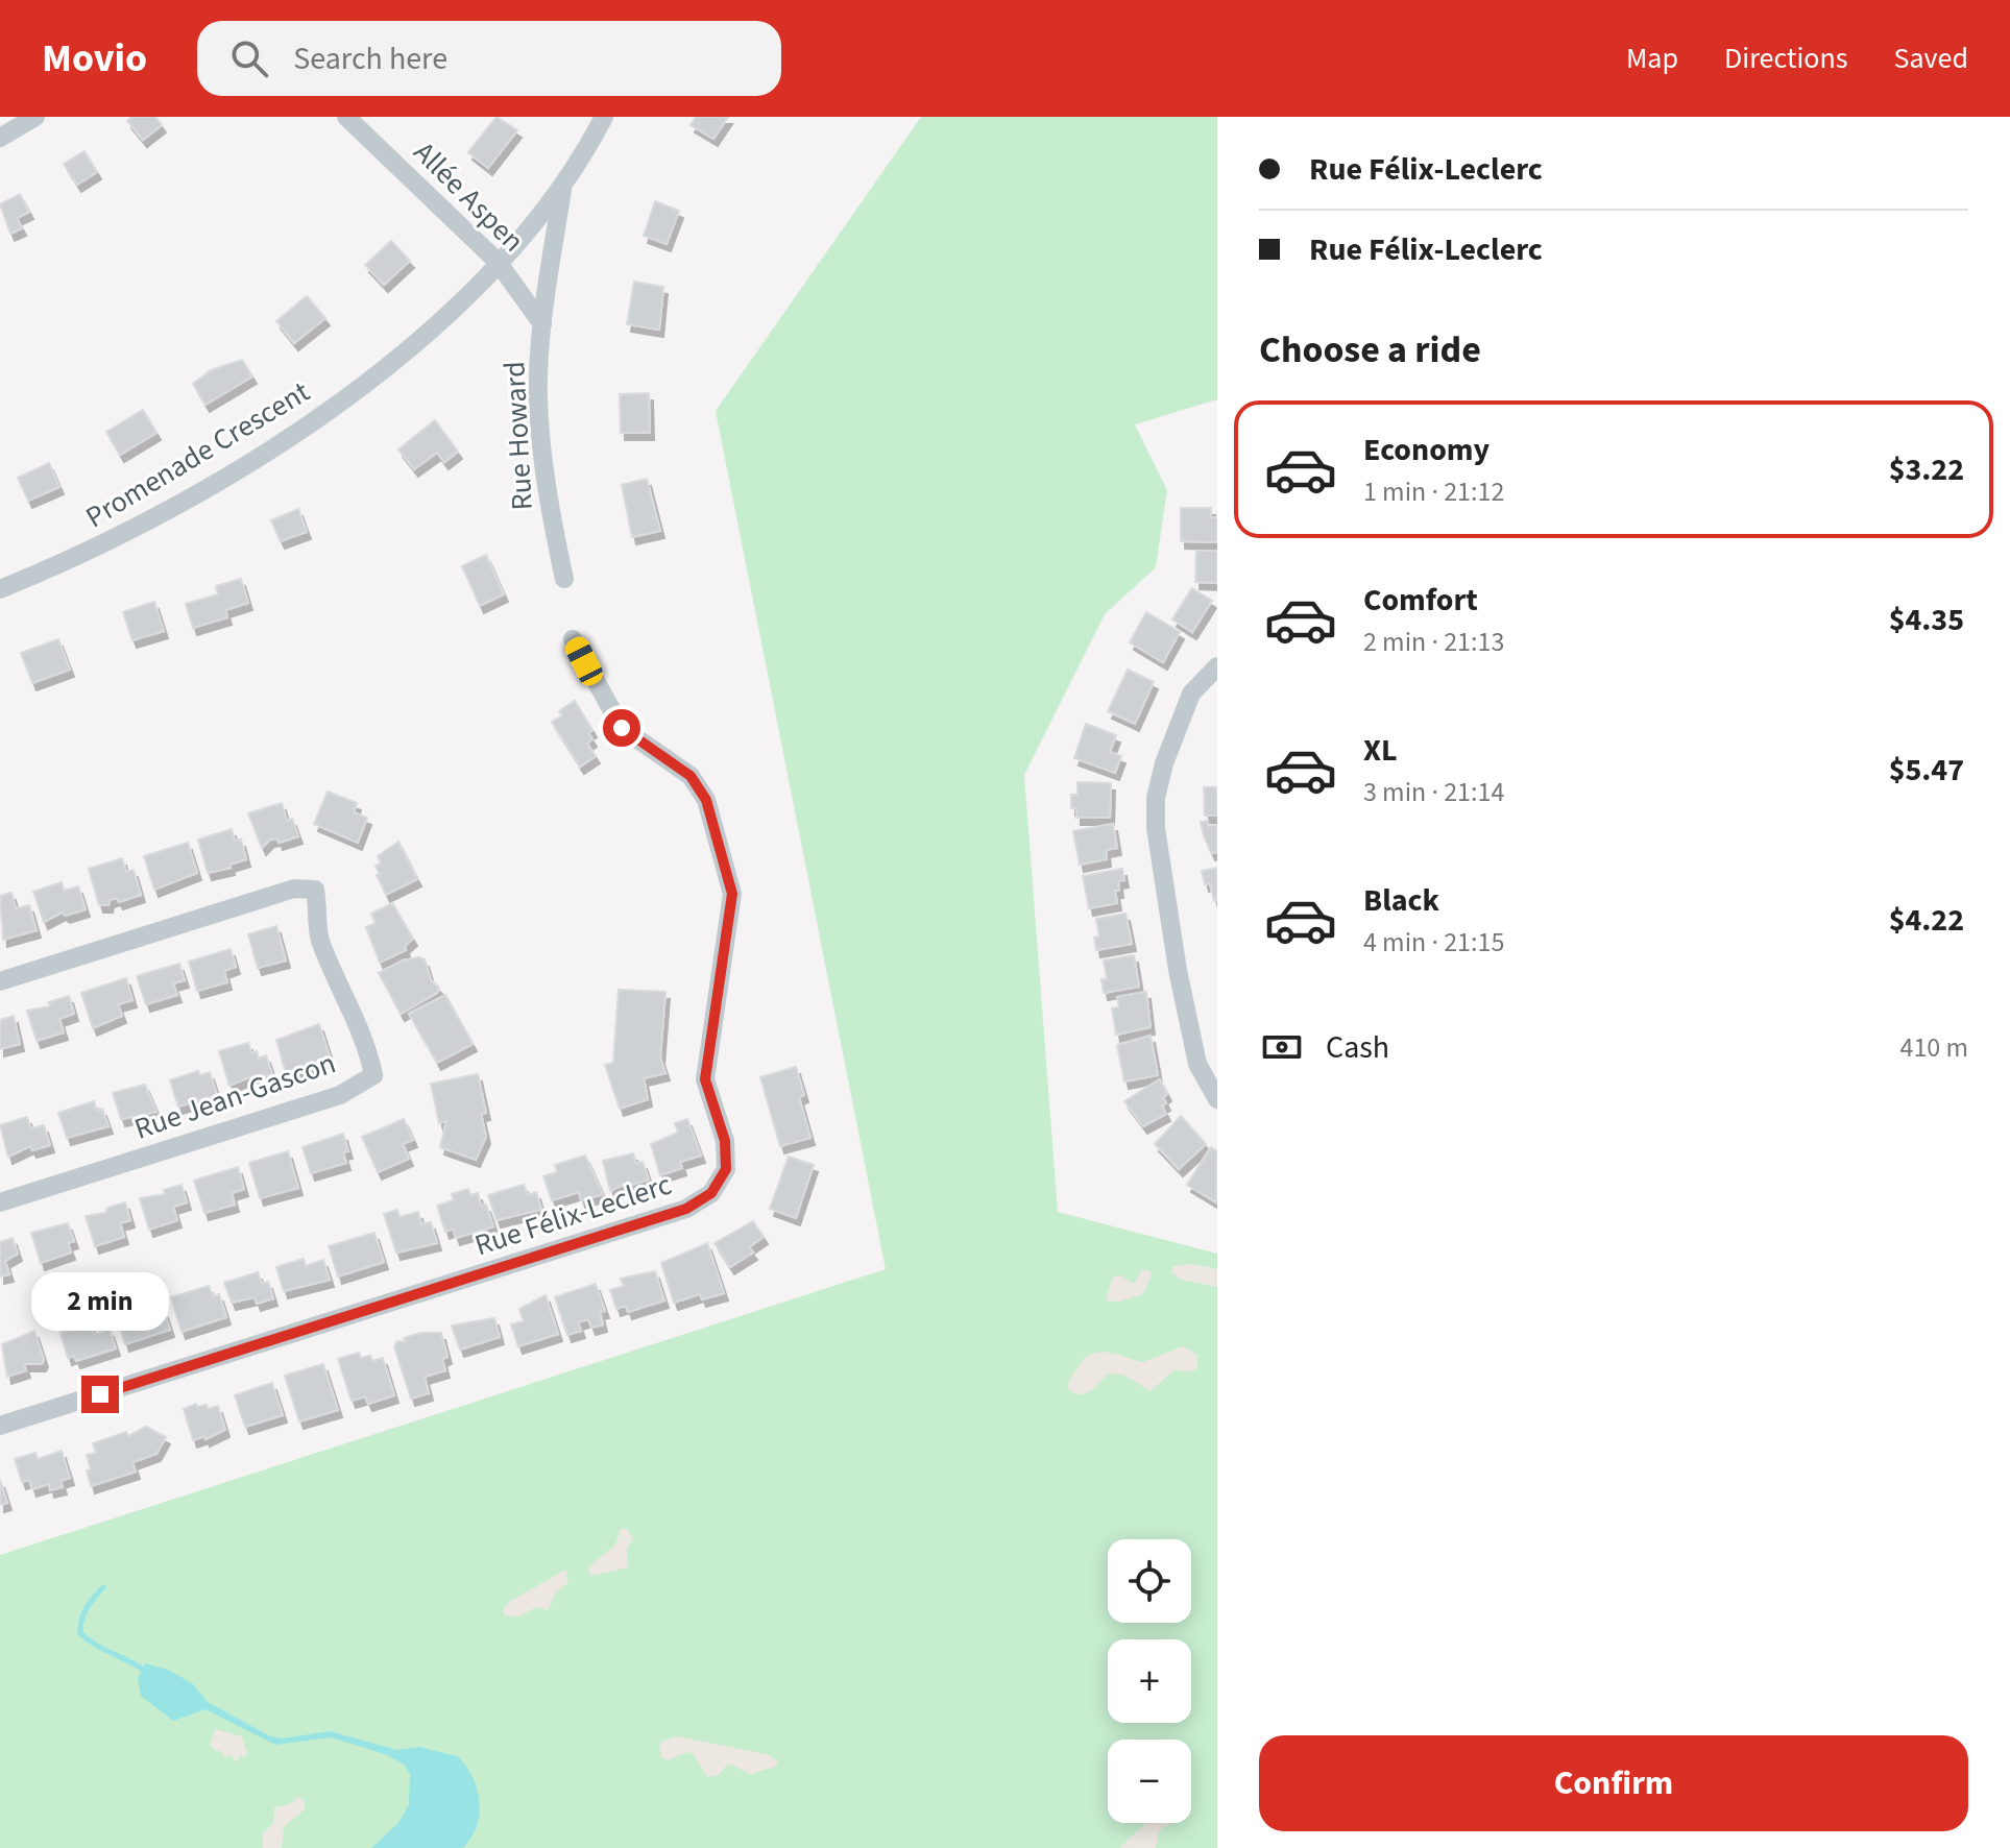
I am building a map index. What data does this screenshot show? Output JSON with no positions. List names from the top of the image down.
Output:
{
  "streets": {
    "street": [
      "Allée Aspen",
      "Rue Howard",
      "Promenade Crescent",
      "Rue Jean-Gascon",
      "Rue Félix-Leclerc"
    ]
  },
  "crossings": [
    ["Allée Aspen", "Rue Howard"],
    ["Allée Aspen", "Promenade Crescent"],
    ["Rue Howard", "Promenade Crescent"]
  ],
  "page": {
    "header": "Movio",
    "search": "Search here",
    "nav": ["Map", "Directions", "Saved"],
    "banner": ["Rue Félix-Leclerc", "Rue Félix-Leclerc"],
    "heading": "Choose a ride",
    "list": [
      {
        "name": "Economy",
        "note": "1 min · 21:12",
        "value": "$3.22"
      },
      {
        "name": "Comfort",
        "note": "2 min · 21:13",
        "value": "$4.35"
      },
      {
        "name": "XL",
        "note": "3 min · 21:14",
        "value": "$5.47"
      },
      {
        "name": "Black",
        "note": "4 min · 21:15",
        "value": "$4.22"
      }
    ],
    "pay": ["Cash", "410 m"],
    "bubble": "2 min",
    "map_buttons": ["+", "−"],
    "buttons": "Confirm"
  }
}
